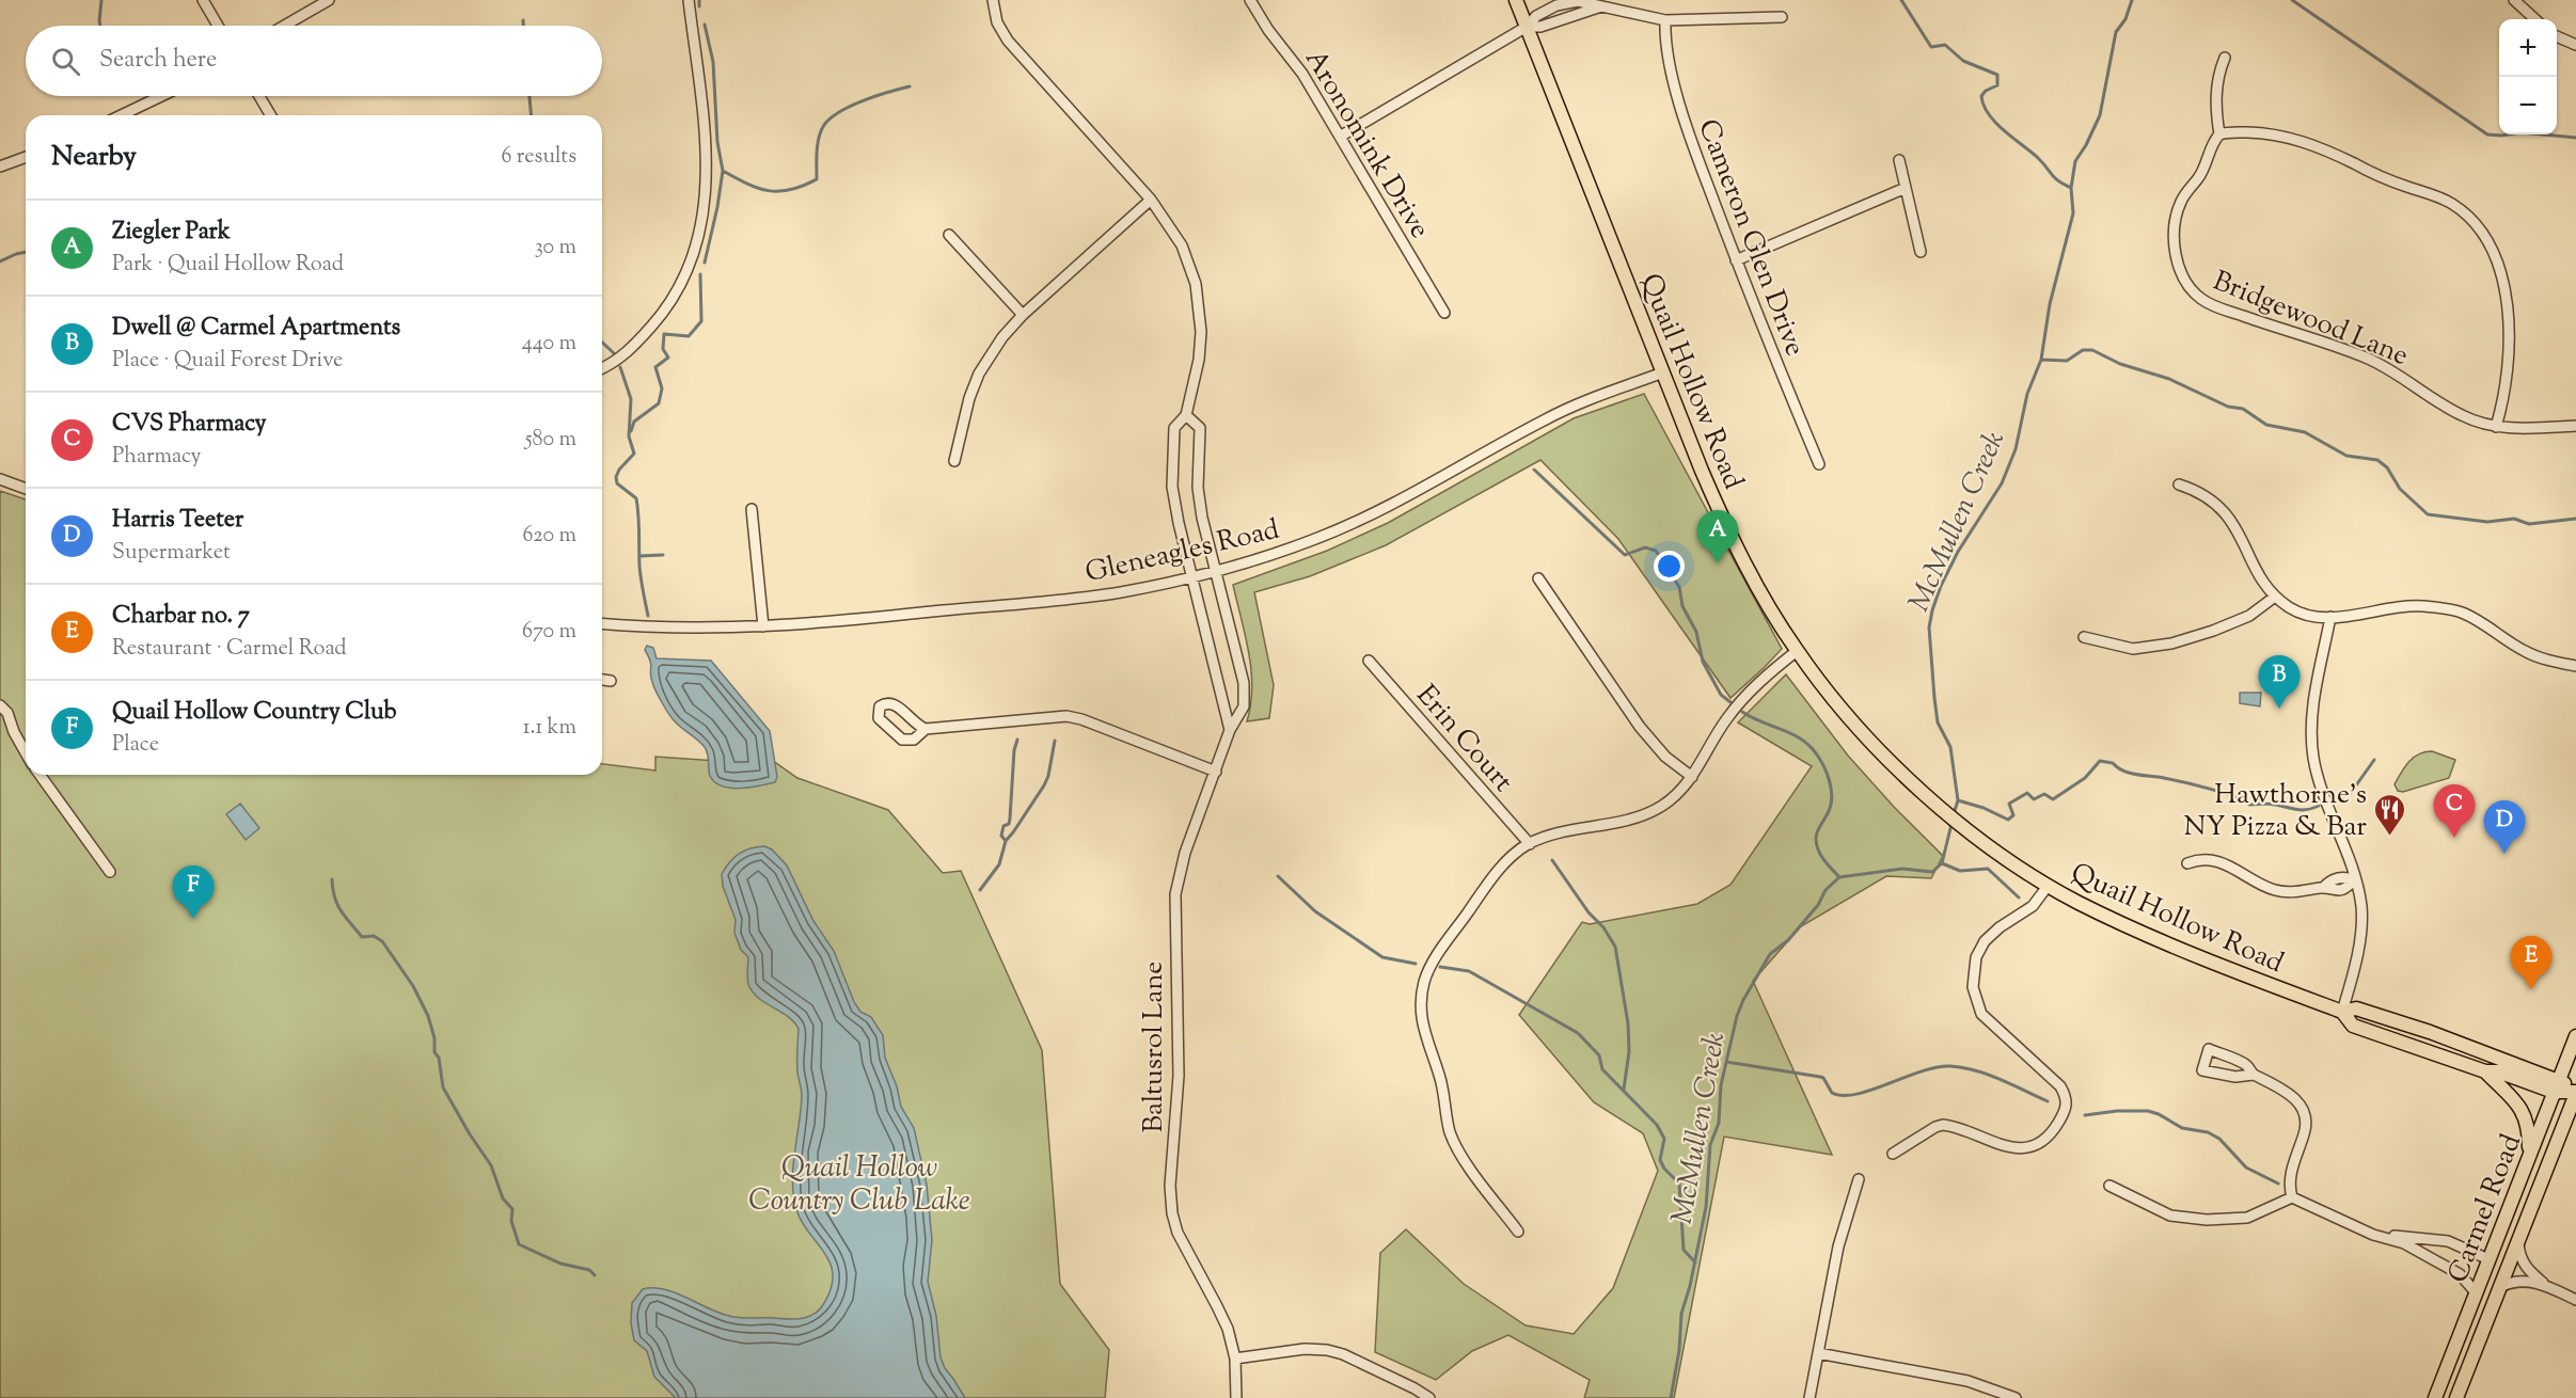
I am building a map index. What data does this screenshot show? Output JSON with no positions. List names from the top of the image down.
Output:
{
  "streets": {
    "main road": ["Quail Hollow Road", "Carmel Road"],
    "street": [
      "Aronomink Drive",
      "Cameron Glen Drive",
      "Bridgewood Lane",
      "Gleneagles Road",
      "Erin Court",
      "Baltusrol Lane"
    ]
  },
  "crossings": [
    ["Quail Hollow Road", "Gleneagles Road"],
    ["Quail Hollow Road", "Carmel Road"],
    ["Gleneagles Road", "Baltusrol Lane"]
  ],
  "water": ["McMullen Creek", "Quail Hollow Country Club Lake"],
  "places": {
    "restaurant": ["Hawthorne's NY Pizza & Bar"]
  },
  "page": {
    "map_buttons": ["+", "−"],
    "search": "Search here",
    "heading": ["Nearby", "6 results"],
    "list": [
      {
        "mark": "A",
        "name": "Ziegler Park",
        "note": "Park · Quail Hollow Road",
        "value": "30 m"
      },
      {
        "mark": "B",
        "name": "Dwell @ Carmel Apartments",
        "note": "Place · Quail Forest Drive",
        "value": "440 m"
      },
      {
        "mark": "C",
        "name": "CVS Pharmacy",
        "note": "Pharmacy",
        "value": "580 m"
      },
      {
        "mark": "D",
        "name": "Harris Teeter",
        "note": "Supermarket",
        "value": "620 m"
      },
      {
        "mark": "E",
        "name": "Charbar no. 7",
        "note": "Restaurant · Carmel Road",
        "value": "670 m"
      },
      {
        "mark": "F",
        "name": "Quail Hollow Country Club",
        "note": "Place",
        "value": "1.1 km"
      }
    ],
    "pins": [
      "A",
      "B",
      "C",
      "D",
      "F",
      "E"
    ]
  }
}
